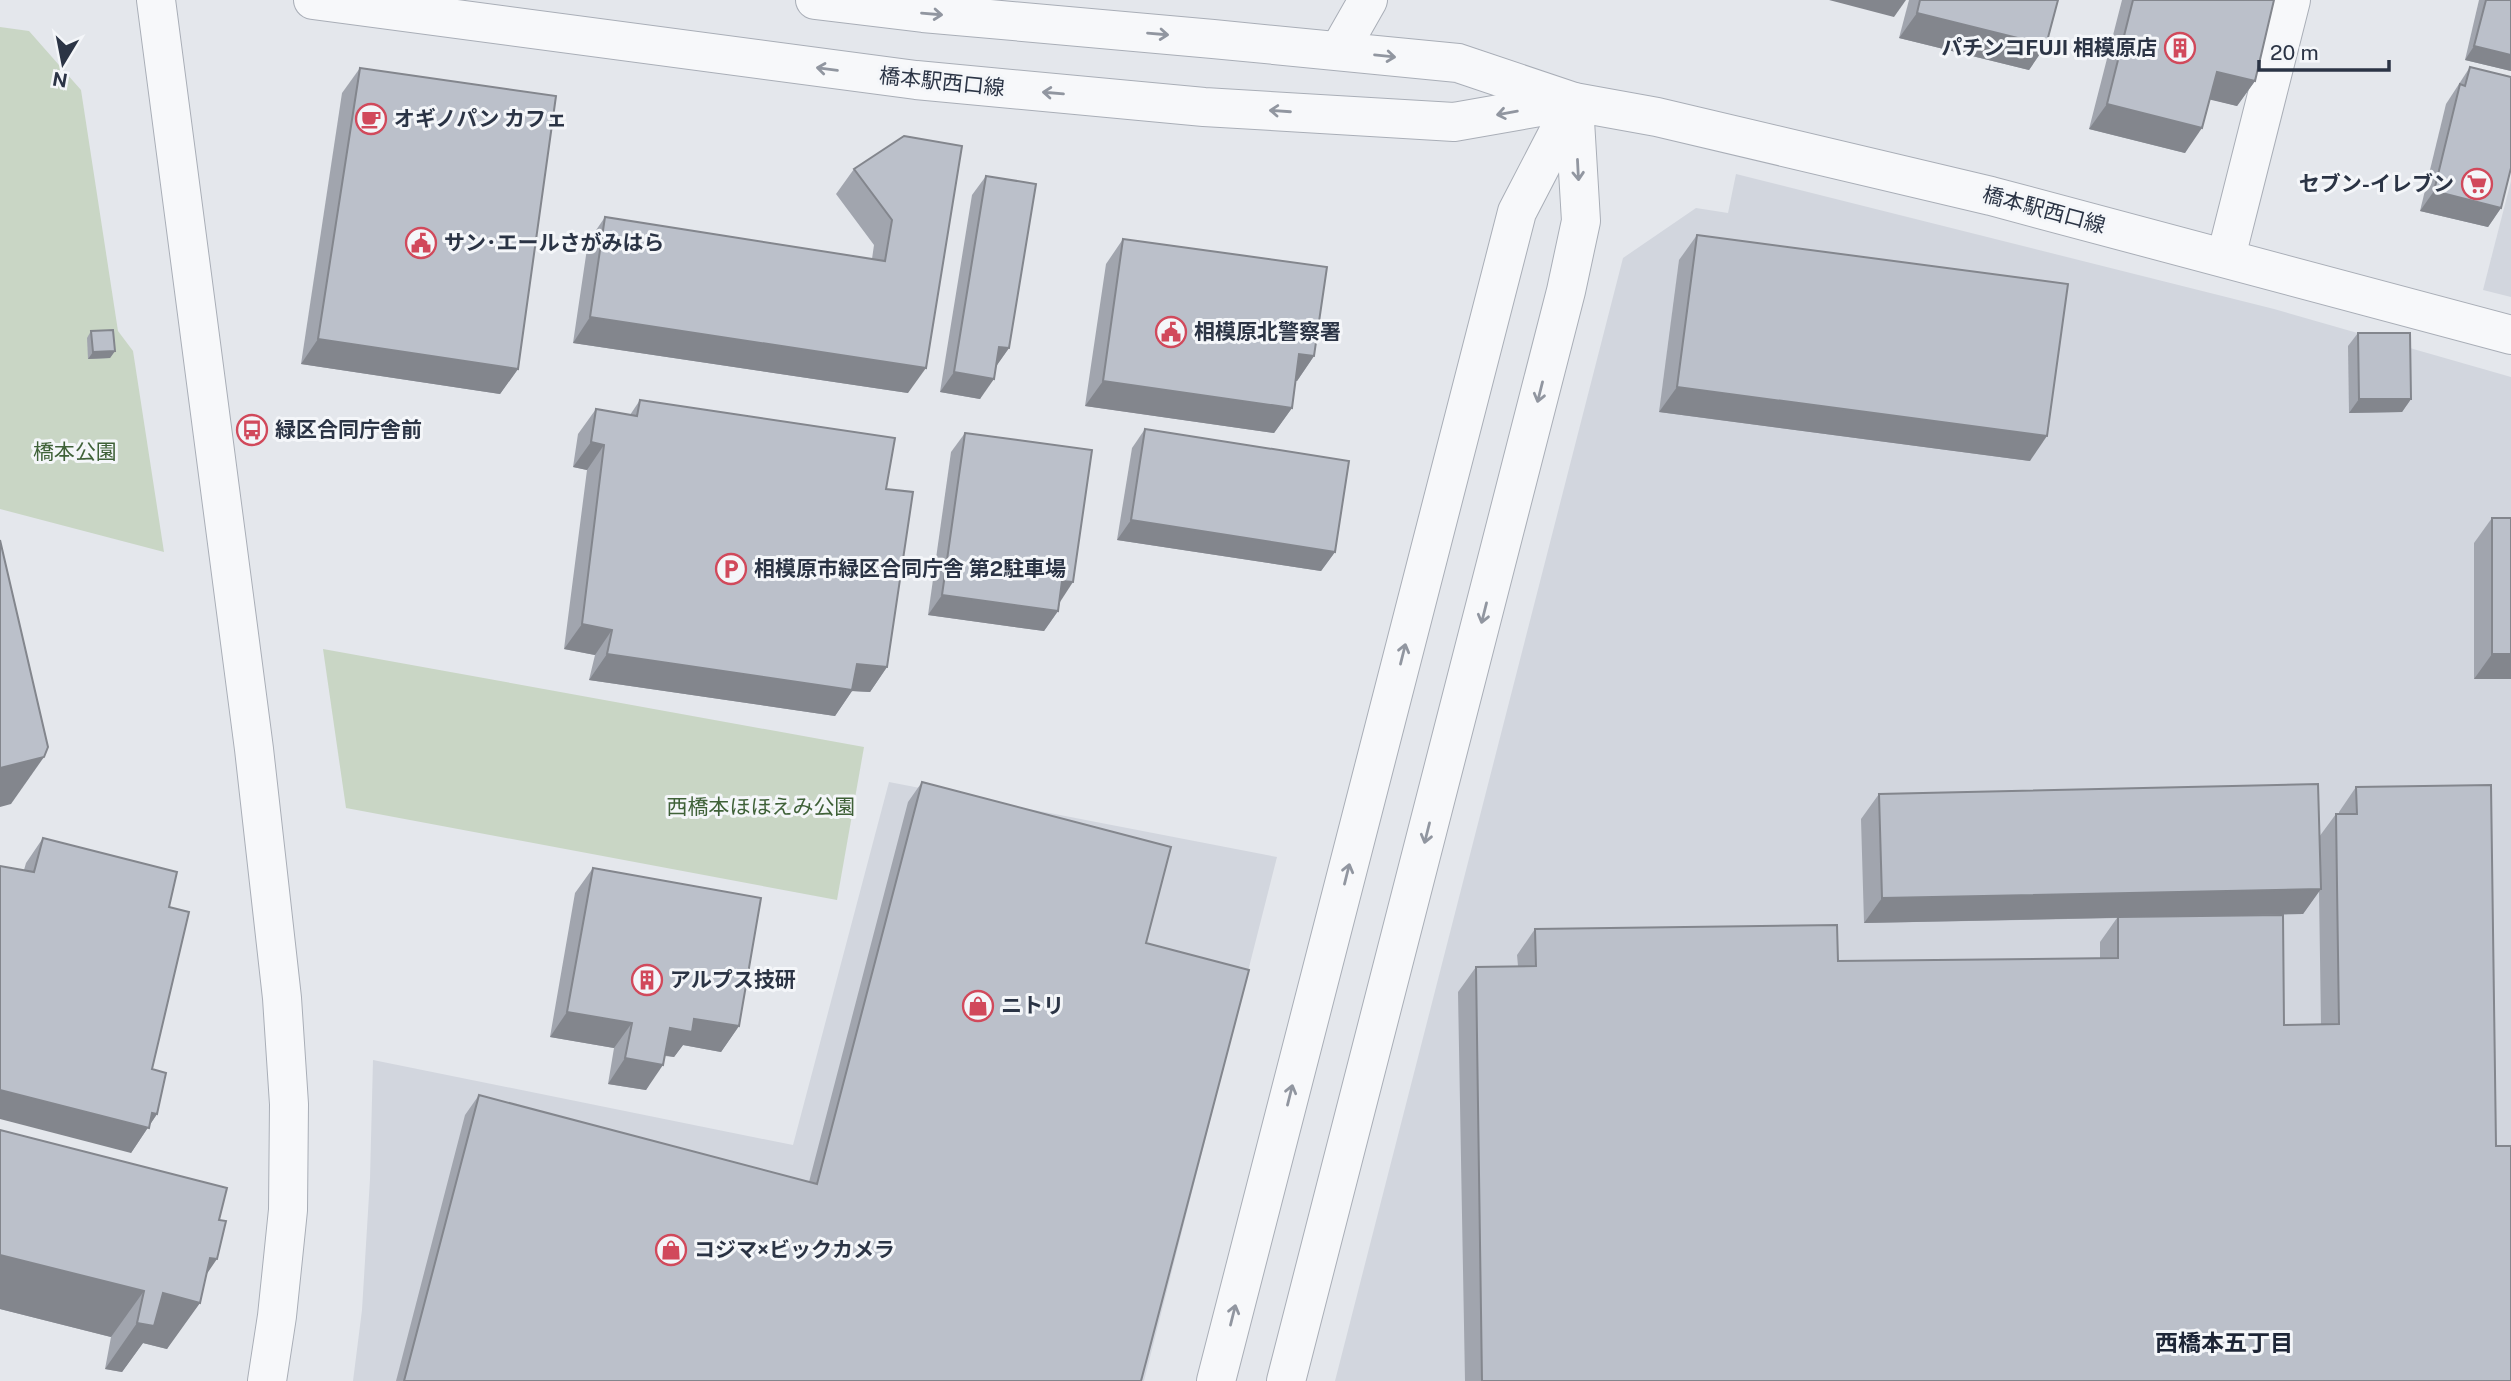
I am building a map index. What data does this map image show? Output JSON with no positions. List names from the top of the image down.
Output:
{
  "streets": {
    "street": ["橋本駅西口線"]
  },
  "districts": ["西橋本五丁目"],
  "parks": ["橋本公園", "西橋本ほほえみ公園"],
  "places": {
    "building": ["パチンコFUJI 相模原店", "アルプス技研"],
    "cafe": ["オギノパン カフェ"],
    "supermarket": ["セブン-イレブン"],
    "public building": ["サン･エールさがみはら", "相模原北警察署"],
    "bus stop": ["緑区合同庁舎前"],
    "parking": ["相模原市緑区合同庁舎 第2駐車場"],
    "shop": ["ニトリ", "コジマ×ビックカメラ"]
  },
  "scale_bar": "20 m",
  "north": "bottom"
}
